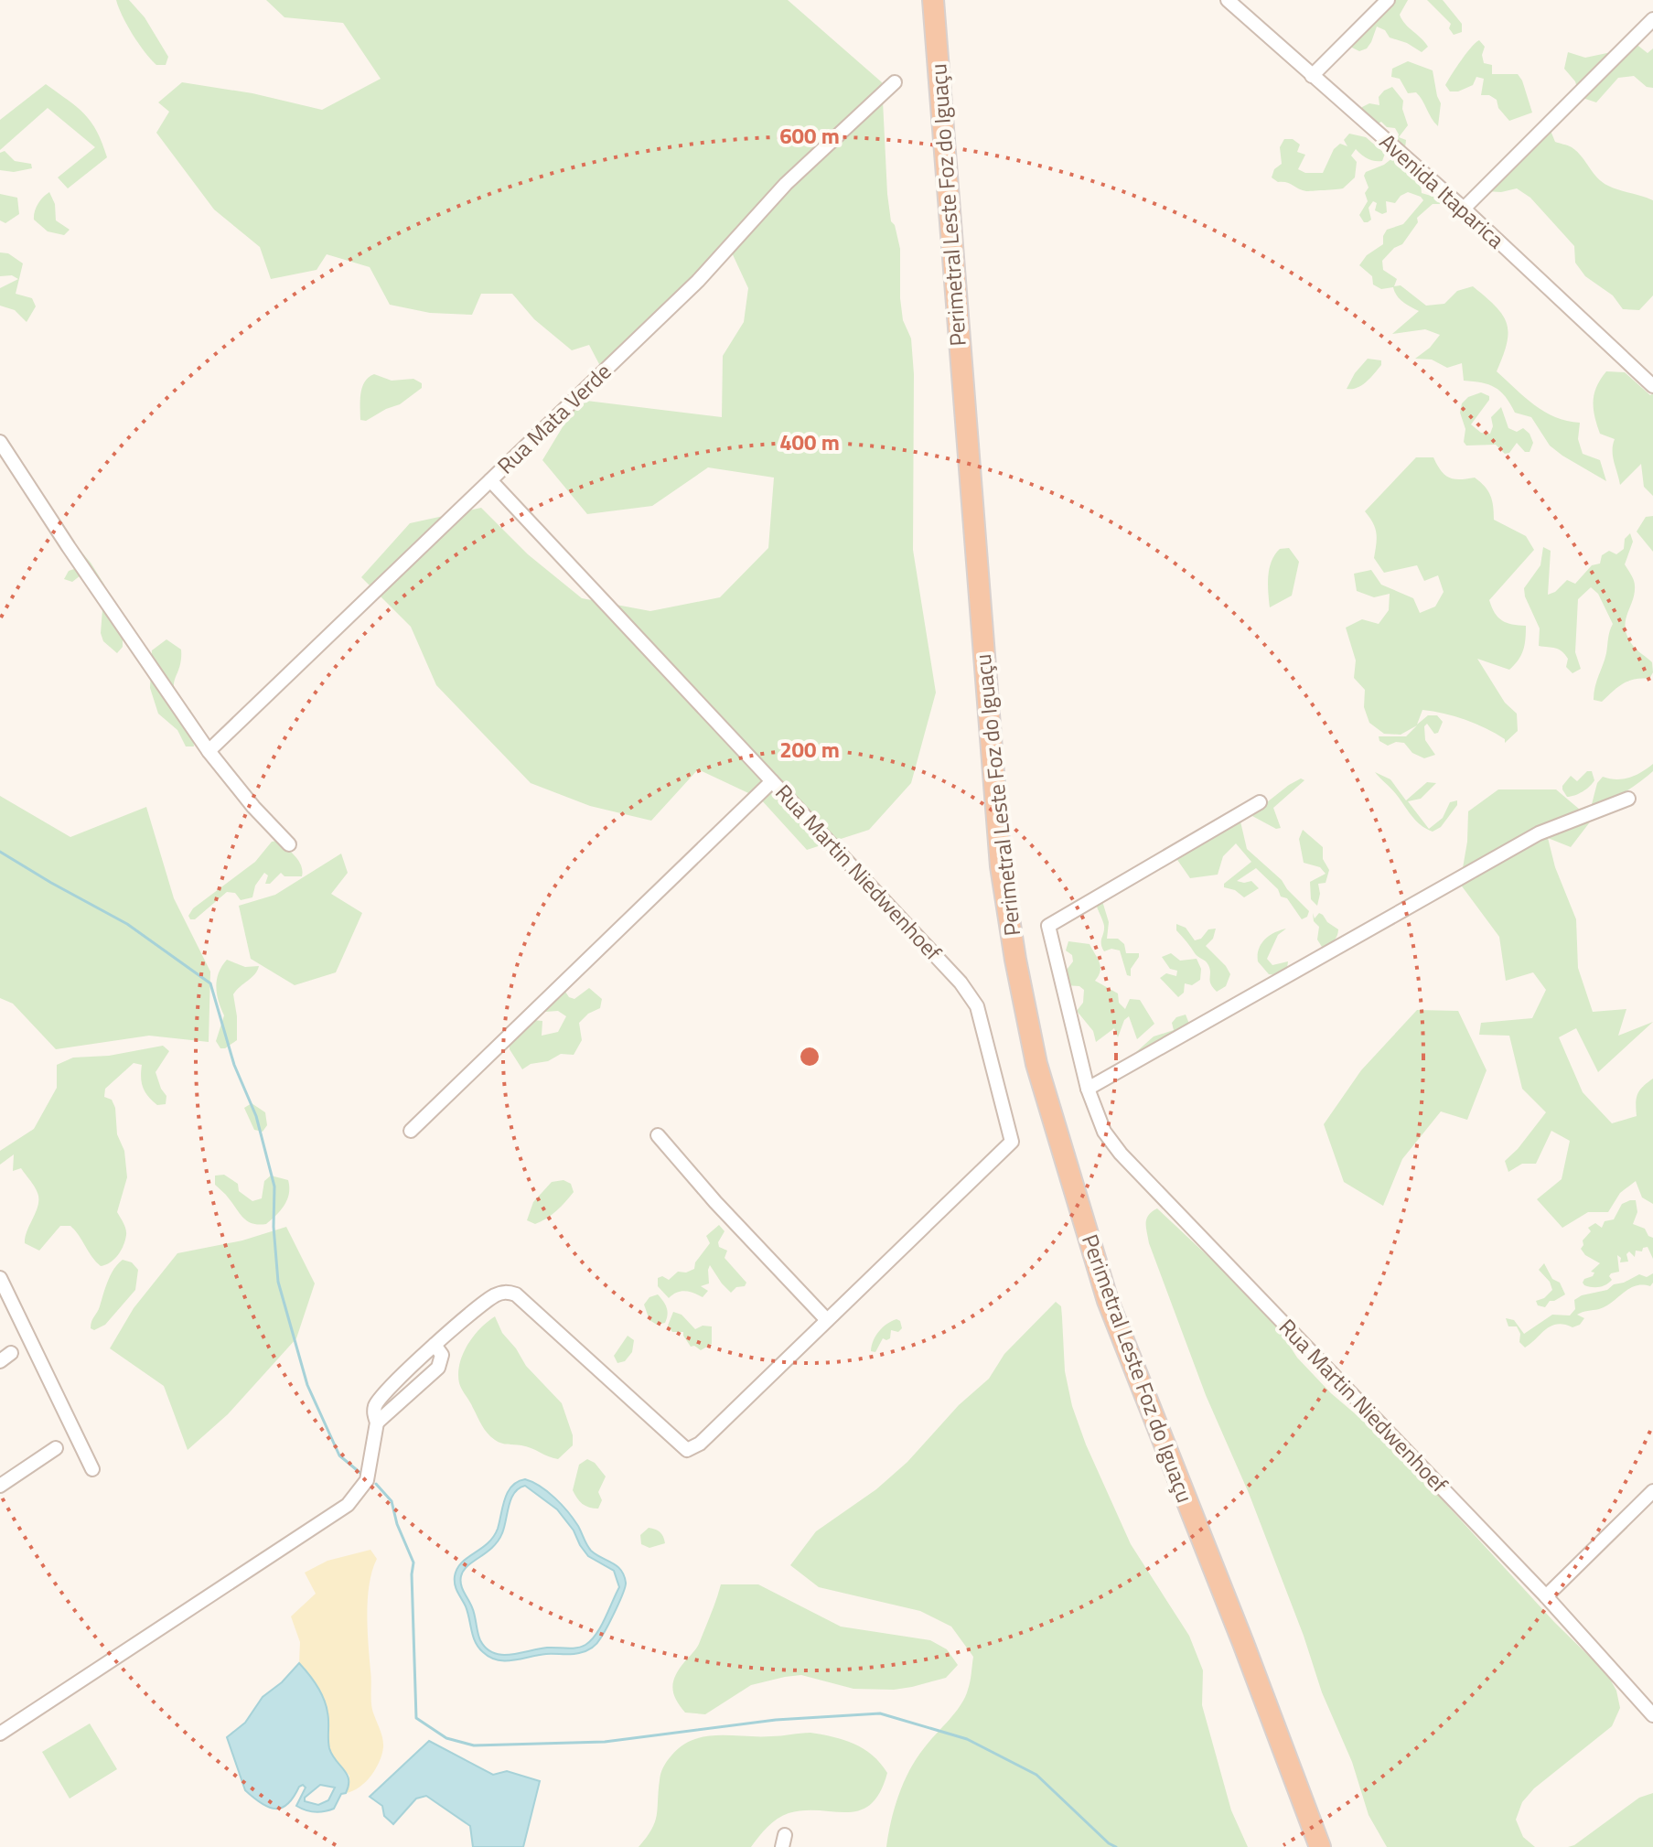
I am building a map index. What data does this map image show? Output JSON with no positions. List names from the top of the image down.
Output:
{
  "streets": {
    "highway": ["Perimetral Leste Foz do Iguaçu"],
    "street": ["Avenida Itaparica", "Rua Mata Verde", "Rua Martin Niedwenhoef"]
  },
  "crossings": [
    ["Rua Mata Verde", "Rua Martin Niedwenhoef"]
  ],
  "rings": ["600 m", "400 m", "200 m"]
}
